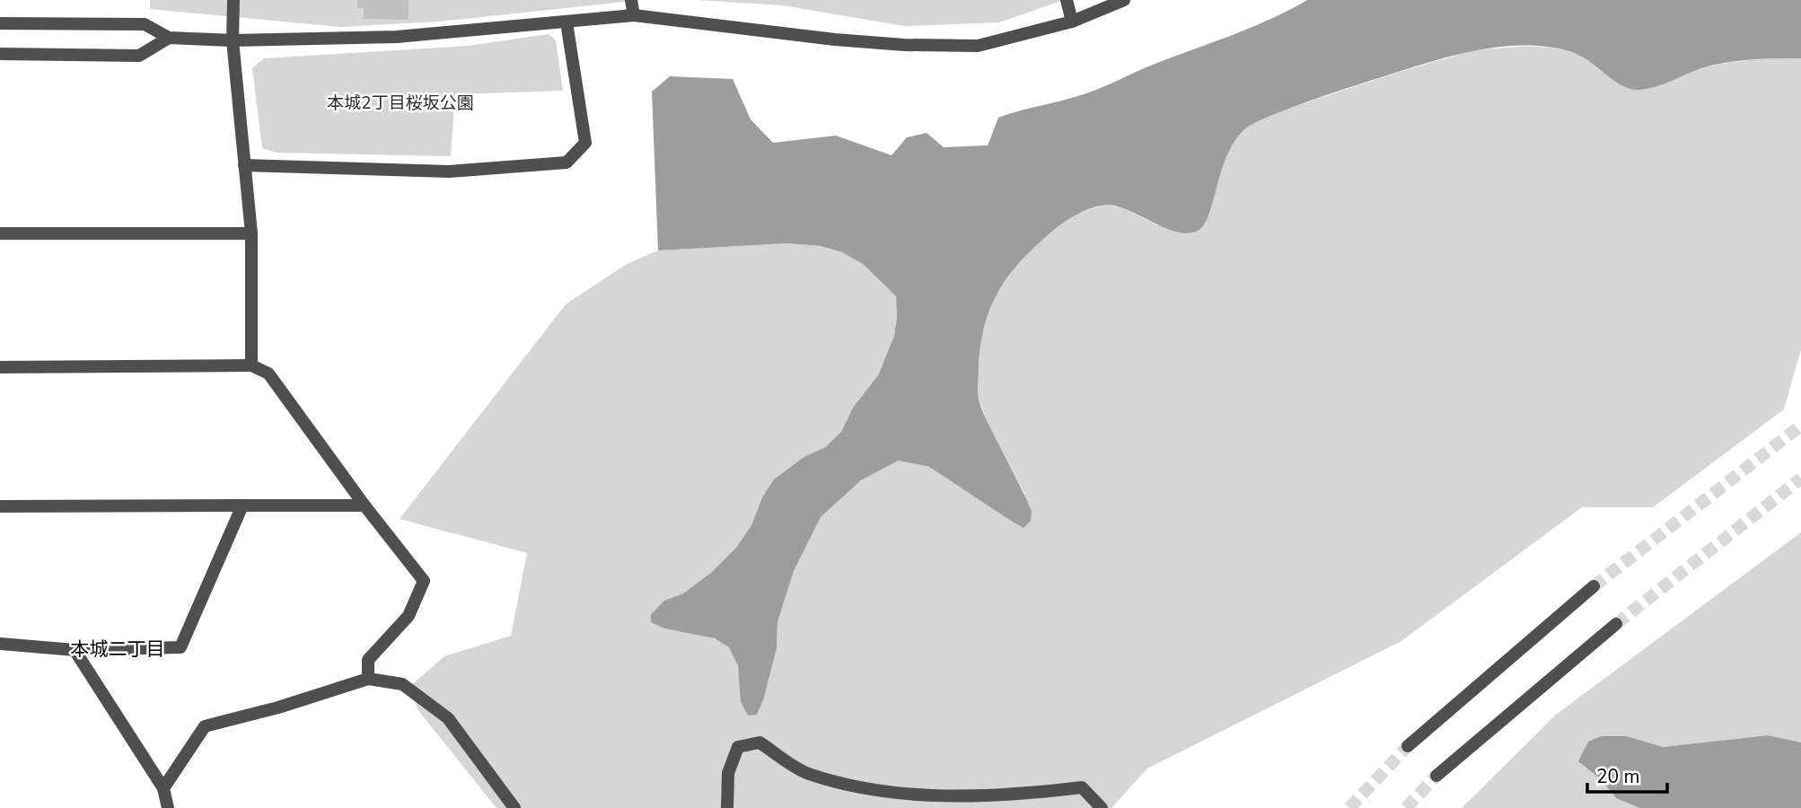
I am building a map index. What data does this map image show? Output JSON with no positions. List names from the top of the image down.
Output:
{
  "districts": ["本城二丁目"],
  "parks": ["本城2丁目桜坂公園"],
  "scale_bar": "20 m"
}
